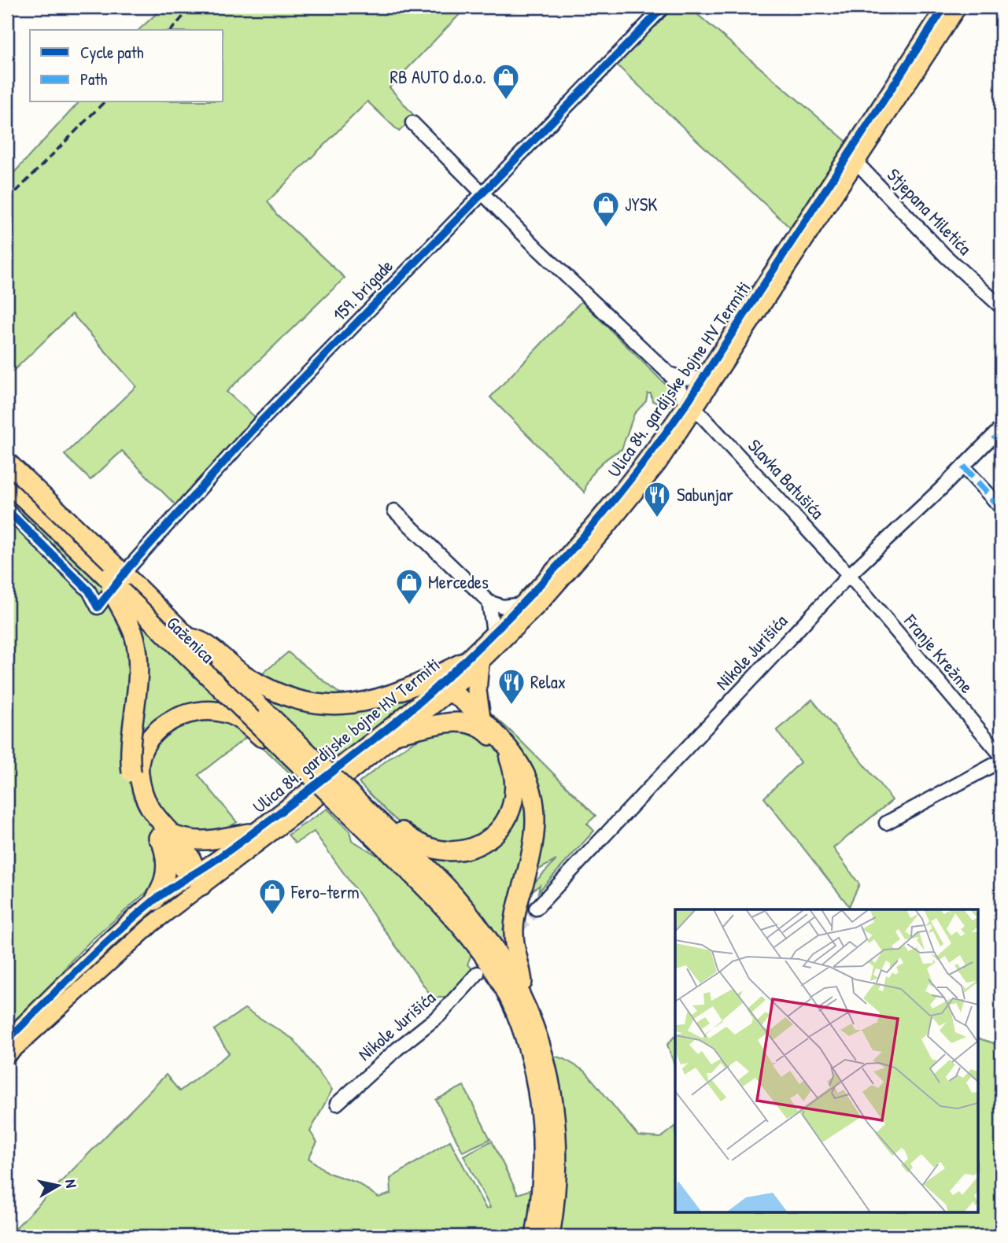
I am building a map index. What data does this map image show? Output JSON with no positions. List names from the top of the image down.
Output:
{
  "streets": {
    "highway": ["Gaženica"],
    "main road": ["Ulica 84. gardijske bojne HV Termiti"],
    "street": [
      "Stjepana Miletića",
      "159. brigade",
      "Slavka Batušića",
      "Nikole Jurišića",
      "Franje Krežme"
    ]
  },
  "crossings": [
    ["Stjepana Miletića", "Ulica 84. gardijske bojne HV Termiti"],
    ["159. brigade", "Slavka Batušića"],
    ["Ulica 84. gardijske bojne HV Termiti", "Slavka Batušića"],
    ["Slavka Batušića", "Nikole Jurišića"],
    ["Slavka Batušića", "Franje Krežme"],
    ["Nikole Jurišića", "Franje Krežme"]
  ],
  "places": {
    "shop": [
      "RB AUTO d.o.o.",
      "JYSK",
      "Mercedes",
      "Fero-term"
    ],
    "restaurant": ["Sabunjar", "Relax"]
  },
  "legend": ["Cycle path", "Path"],
  "north": "right"
}
